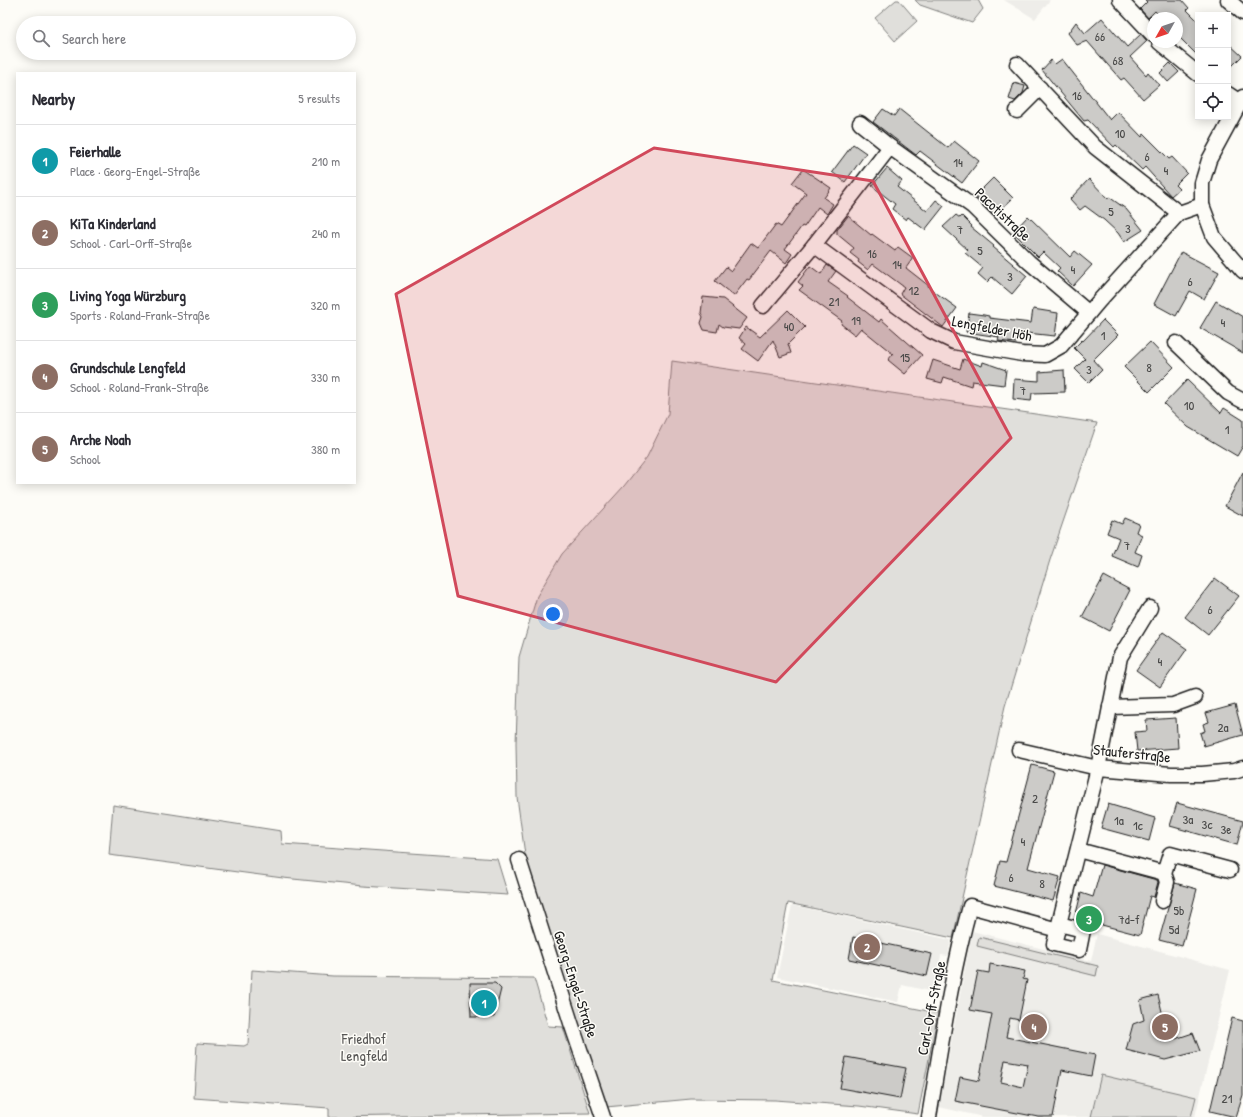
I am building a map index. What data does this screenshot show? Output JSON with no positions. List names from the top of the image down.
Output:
{
  "streets": {
    "street": [
      "Pacotistraße",
      "Lengfelder Höh",
      "Stauferstraße",
      "Georg-Engel-Straße",
      "Carl-Orff-Straße"
    ]
  },
  "crossings": [
    ["Pacotistraße", "Lengfelder Höh"]
  ],
  "parks": ["Friedhof Lengfeld"],
  "house_numbers": [
    "66",
    "68",
    "16",
    "10",
    "6",
    "14",
    "4",
    "5",
    "3",
    "7",
    "5",
    "16",
    "14",
    "4",
    "3",
    "6",
    "12",
    "21",
    "19",
    "4",
    "40",
    "1",
    "15",
    "8",
    "3",
    "7",
    "10",
    "1",
    "7",
    "6",
    "4",
    "2a",
    "2",
    "3a",
    "1a",
    "3c",
    "1c",
    "3e",
    "4",
    "6",
    "8",
    "5b",
    "7d-f",
    "5d",
    "21"
  ],
  "north": "bottom left",
  "page": {
    "map_buttons": ["+", "−"],
    "search": "Search here",
    "heading": ["Nearby", "5 results"],
    "list": [
      {
        "mark": "1",
        "name": "Feierhalle",
        "note": "Place · Georg-Engel-Straße",
        "value": "210 m"
      },
      {
        "mark": "2",
        "name": "KiTa Kinderland",
        "note": "School · Carl-Orff-Straße",
        "value": "240 m"
      },
      {
        "mark": "3",
        "name": "Living Yoga Würzburg",
        "note": "Sports · Roland-Frank-Straße",
        "value": "320 m"
      },
      {
        "mark": "4",
        "name": "Grundschule Lengfeld",
        "note": "School · Roland-Frank-Straße",
        "value": "330 m"
      },
      {
        "mark": "5",
        "name": "Arche Noah",
        "note": "School",
        "value": "380 m"
      }
    ],
    "pins": [
      "3",
      "2",
      "1",
      "4",
      "5"
    ]
  }
}
